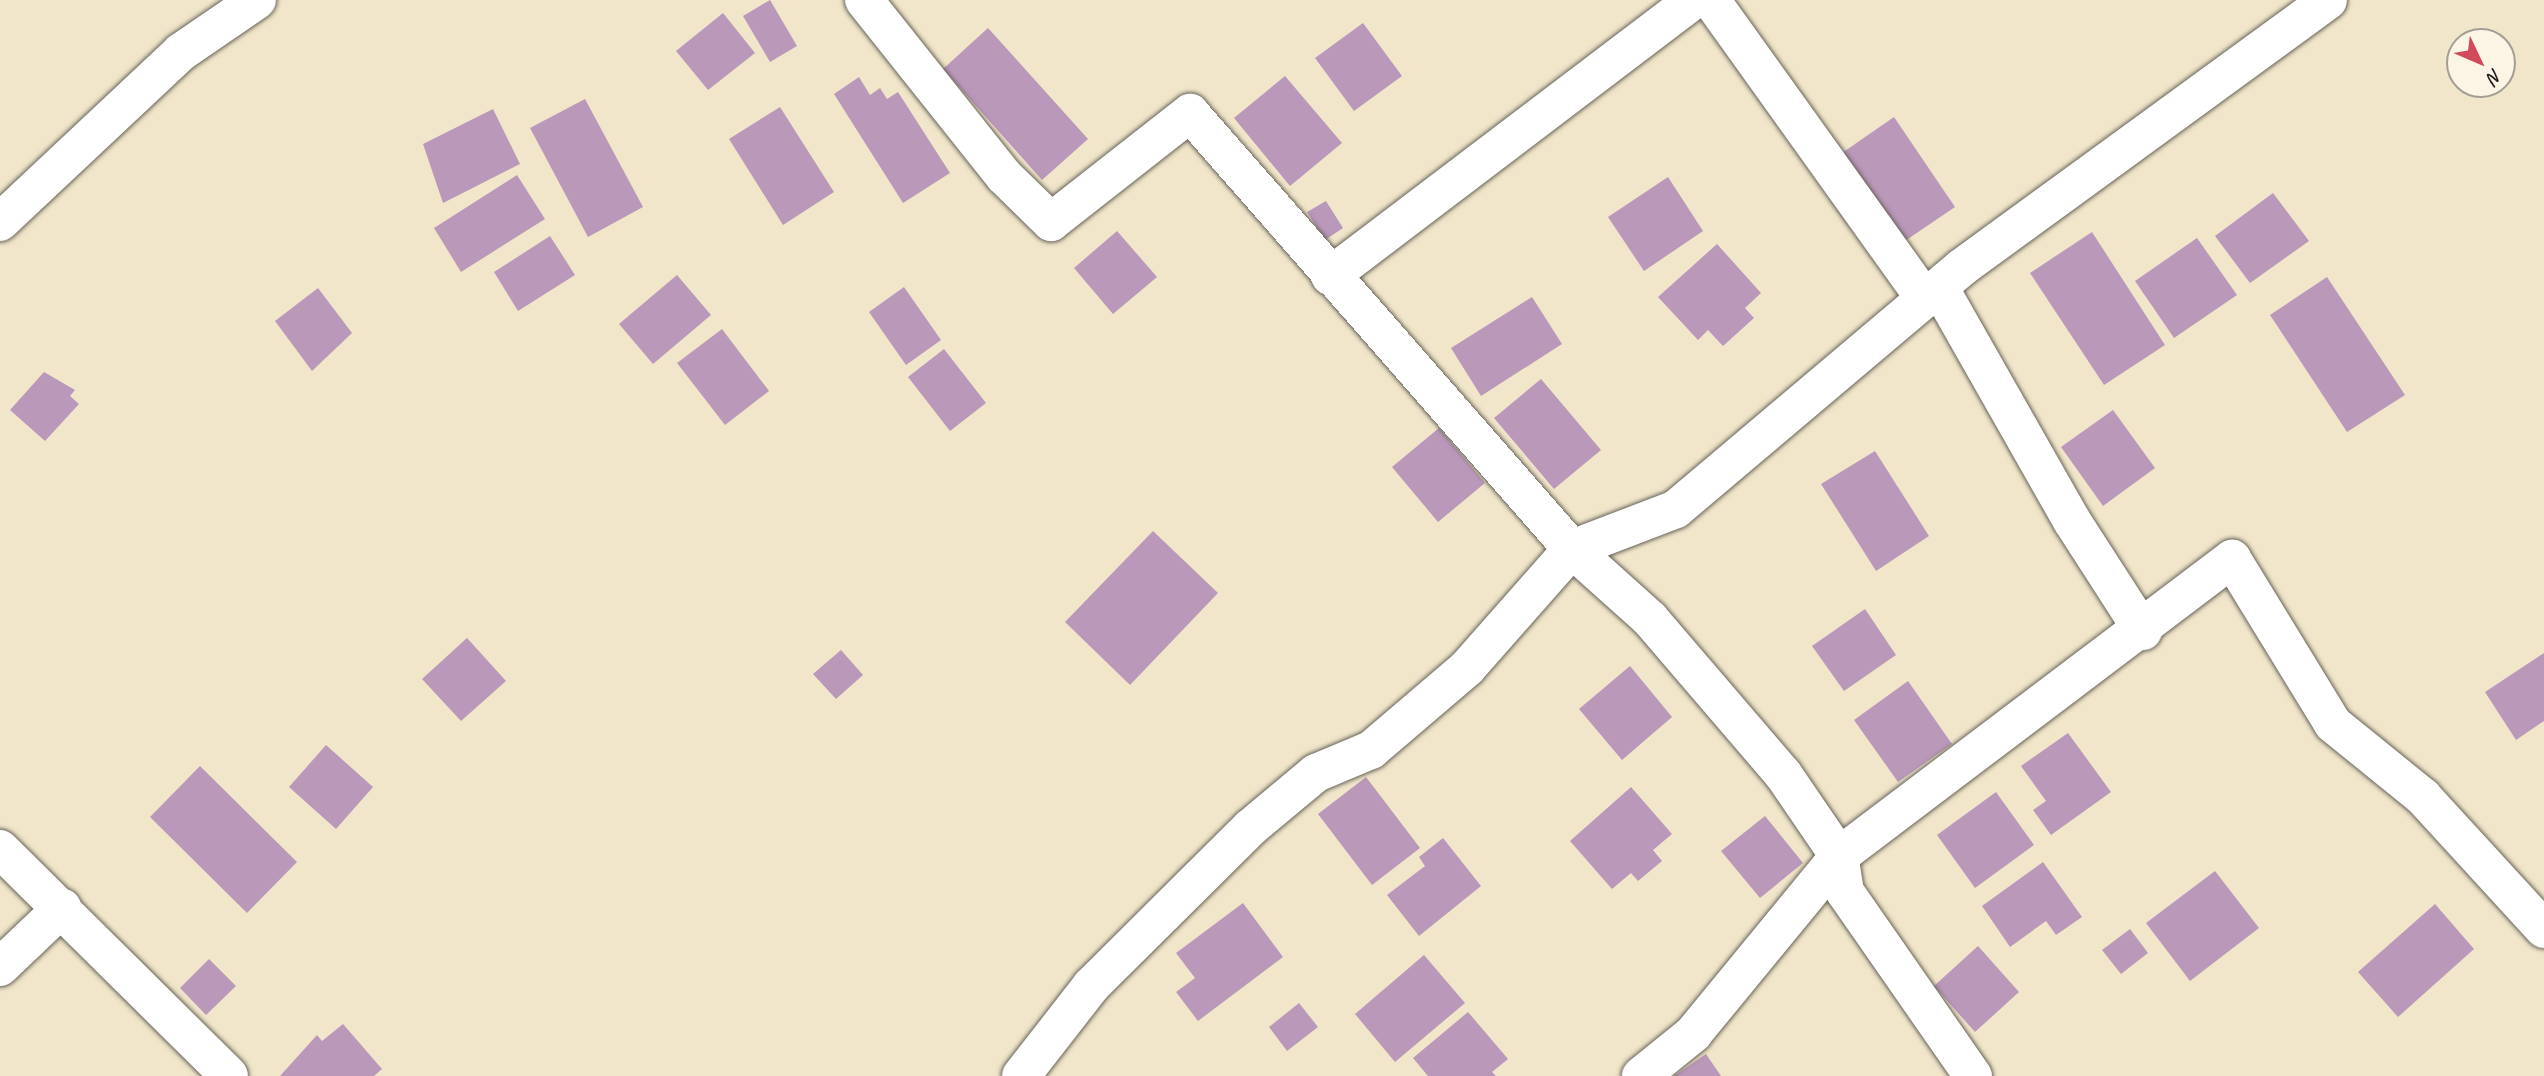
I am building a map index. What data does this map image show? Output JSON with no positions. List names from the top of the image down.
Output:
{
  "north": "bottom right"
}
